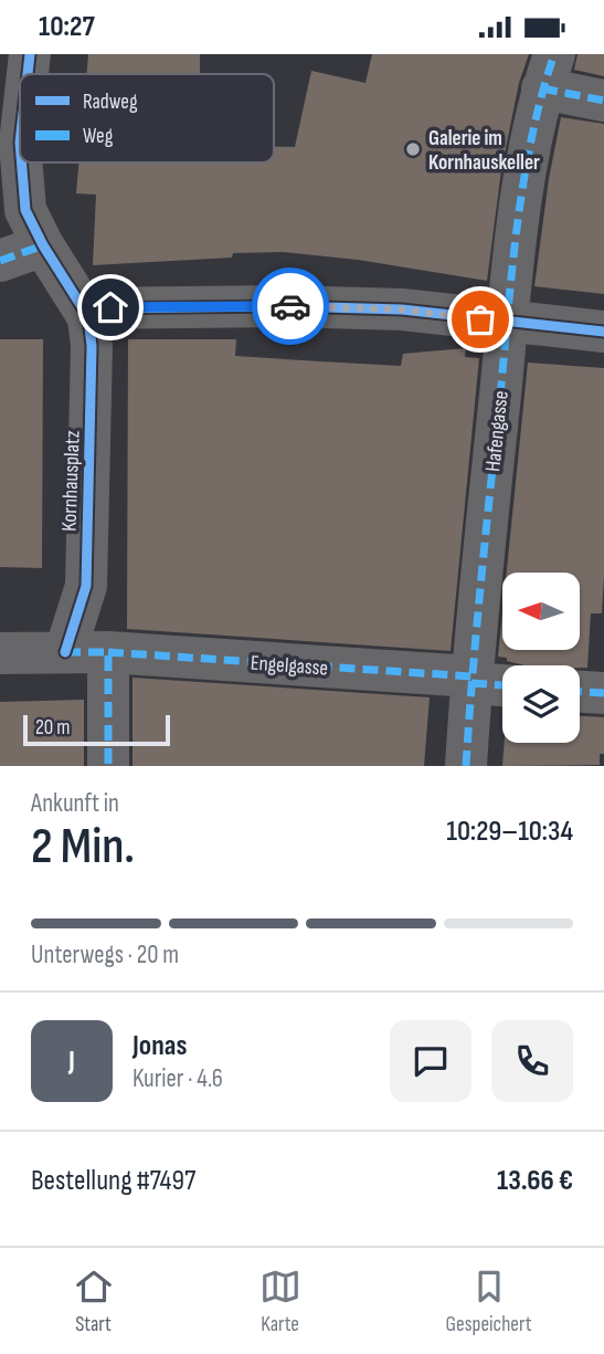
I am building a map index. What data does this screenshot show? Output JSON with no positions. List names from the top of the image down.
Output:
{
  "streets": {
    "street": ["Hafengasse", "Kornhausplatz", "Engelgasse"]
  },
  "crossings": [
    ["Hafengasse", "Engelgasse"],
    ["Kornhausplatz", "Engelgasse"]
  ],
  "places": ["Galerie im Kornhauskeller"],
  "legend": ["Radweg", "Weg"],
  "scale_bar": "20 m",
  "north": "left",
  "page": {
    "status": "10:27",
    "scale": "20 m",
    "heading": ["2 Min.", "Ankunft in", "10:29–10:34"],
    "panel": [
      "Jonas",
      "Kurier · 4.6",
      "Bestellung #7497",
      "13.66 €"
    ],
    "bar": "Unterwegs · 20 m",
    "round": "J",
    "tabs": ["Start", "Karte", "Gespeichert"]
  }
}
